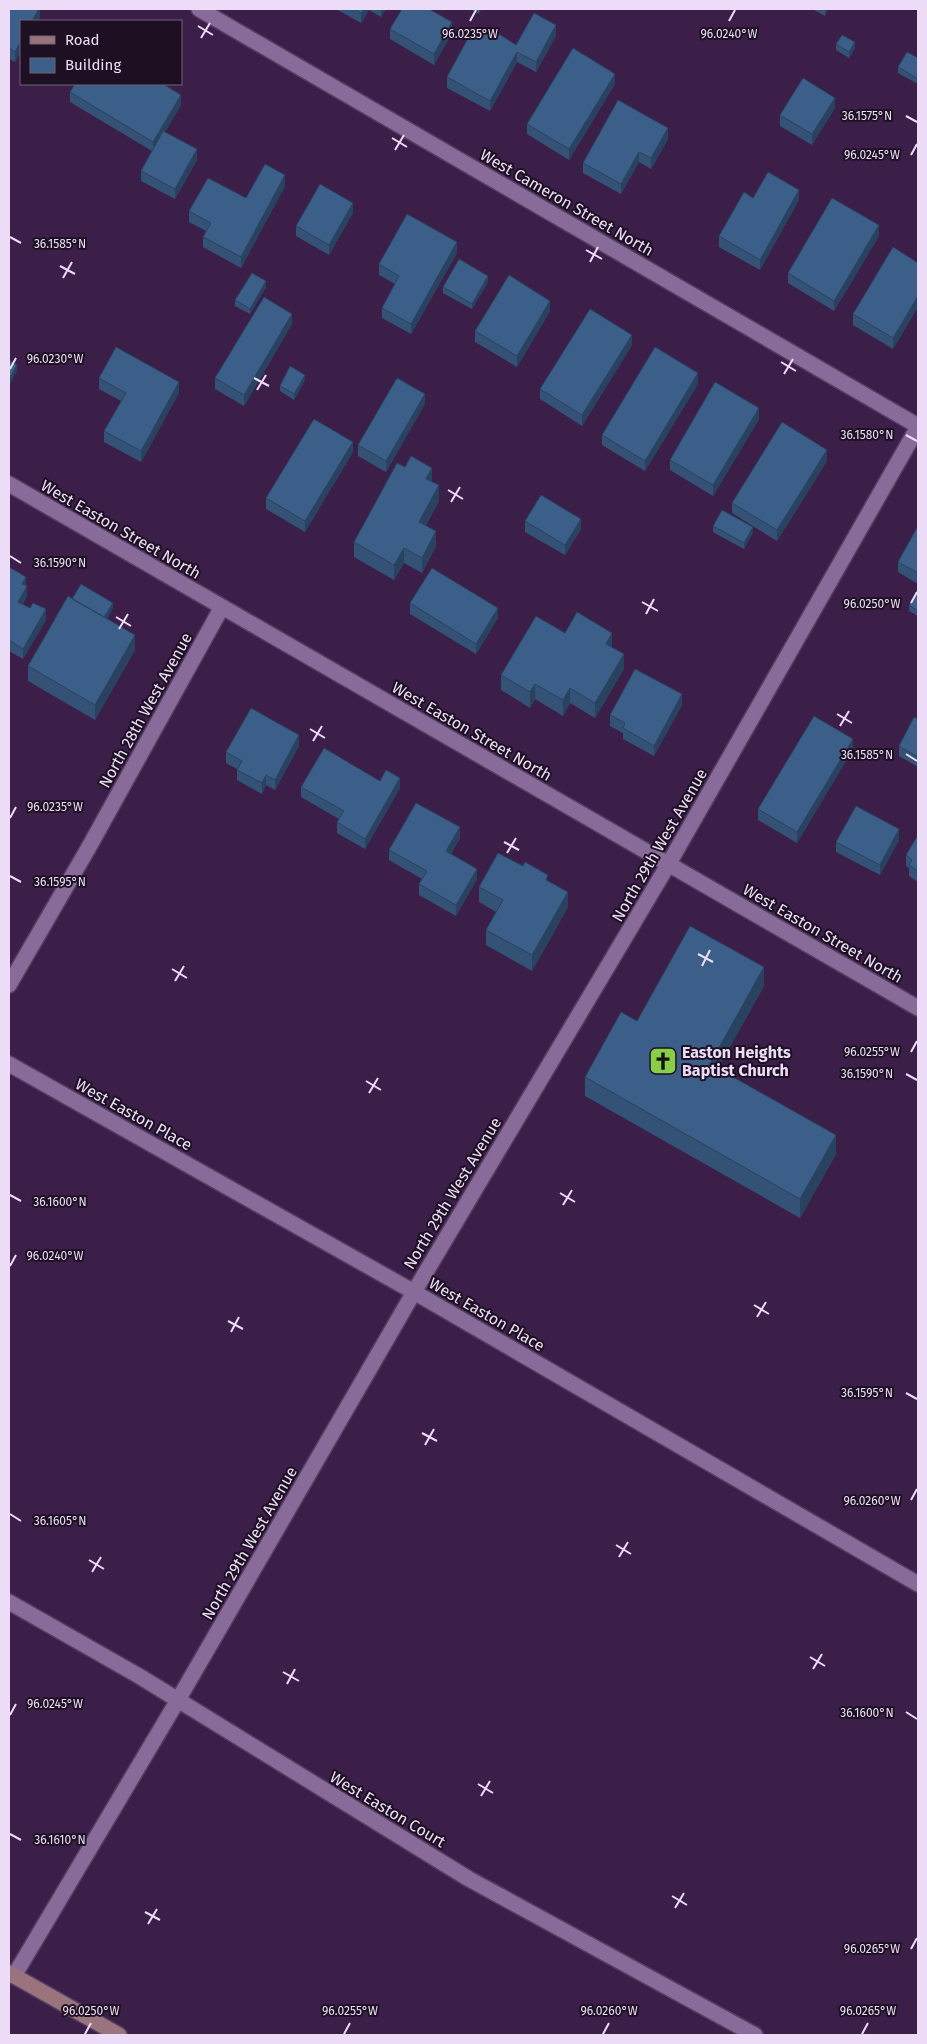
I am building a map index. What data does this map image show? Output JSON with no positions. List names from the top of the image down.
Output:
{
  "streets": {
    "street": [
      "West Cameron Street North",
      "West Easton Street North",
      "North 28th West Avenue",
      "North 29th West Avenue",
      "West Easton Place",
      "West Easton Court"
    ]
  },
  "crossings": [
    ["West Cameron Street North", "North 29th West Avenue"],
    ["West Easton Street North", "North 28th West Avenue"],
    ["West Easton Street North", "North 29th West Avenue"],
    ["North 29th West Avenue", "West Easton Place"],
    ["North 29th West Avenue", "West Easton Court"]
  ],
  "places": {
    "church": ["Easton Heights Baptist Church"]
  },
  "legend": ["Road", "Building"],
  "coordinates": [
    "96.0235°W",
    "96.0240°W",
    "36.1575°N",
    "96.0245°W",
    "36.1585°N",
    "96.0230°W",
    "36.1580°N",
    "36.1590°N",
    "96.0250°W",
    "36.1595°N",
    "96.0255°W",
    "36.1600°N",
    "96.0260°W",
    "36.1605°N",
    "36.1610°N",
    "96.0265°W"
  ]
}
